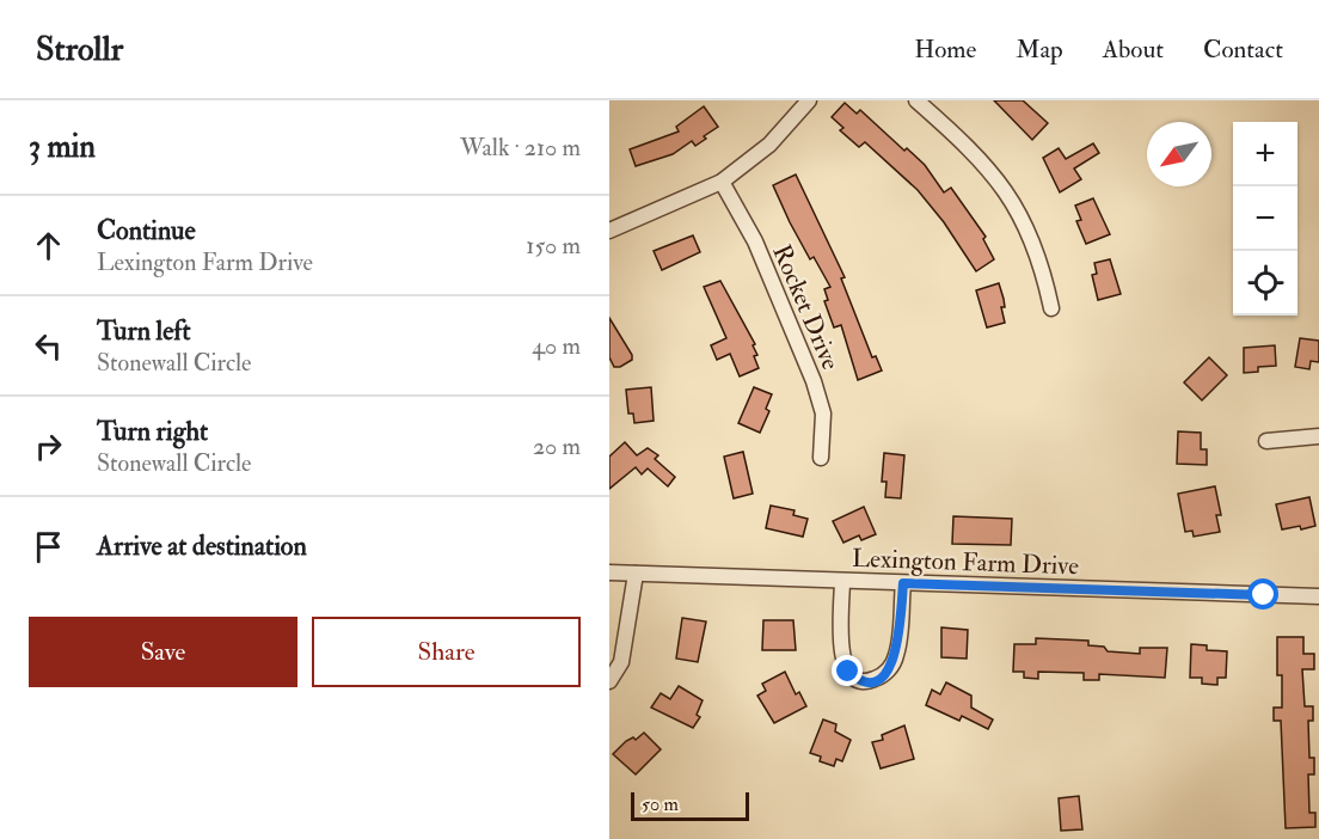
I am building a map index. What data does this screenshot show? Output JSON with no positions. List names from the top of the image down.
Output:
{
  "streets": {
    "street": ["Rocket Drive", "Lexington Farm Drive"]
  },
  "scale_bar": "50 m",
  "north": "bottom left",
  "page": {
    "header": "Strollr",
    "nav": [
      "Home",
      "Map",
      "About",
      "Contact"
    ],
    "heading": ["3 min", "Walk · 210 m"],
    "map_buttons": ["+", "−"],
    "list": [
      ["Continue", "Lexington Farm Drive", "150 m"],
      ["Turn left", "Stonewall Circle", "40 m"],
      ["Turn right", "Stonewall Circle", "20 m"],
      "Arrive at destination"
    ],
    "buttons": ["Save", "Share"],
    "scale": "50 m"
  }
}
